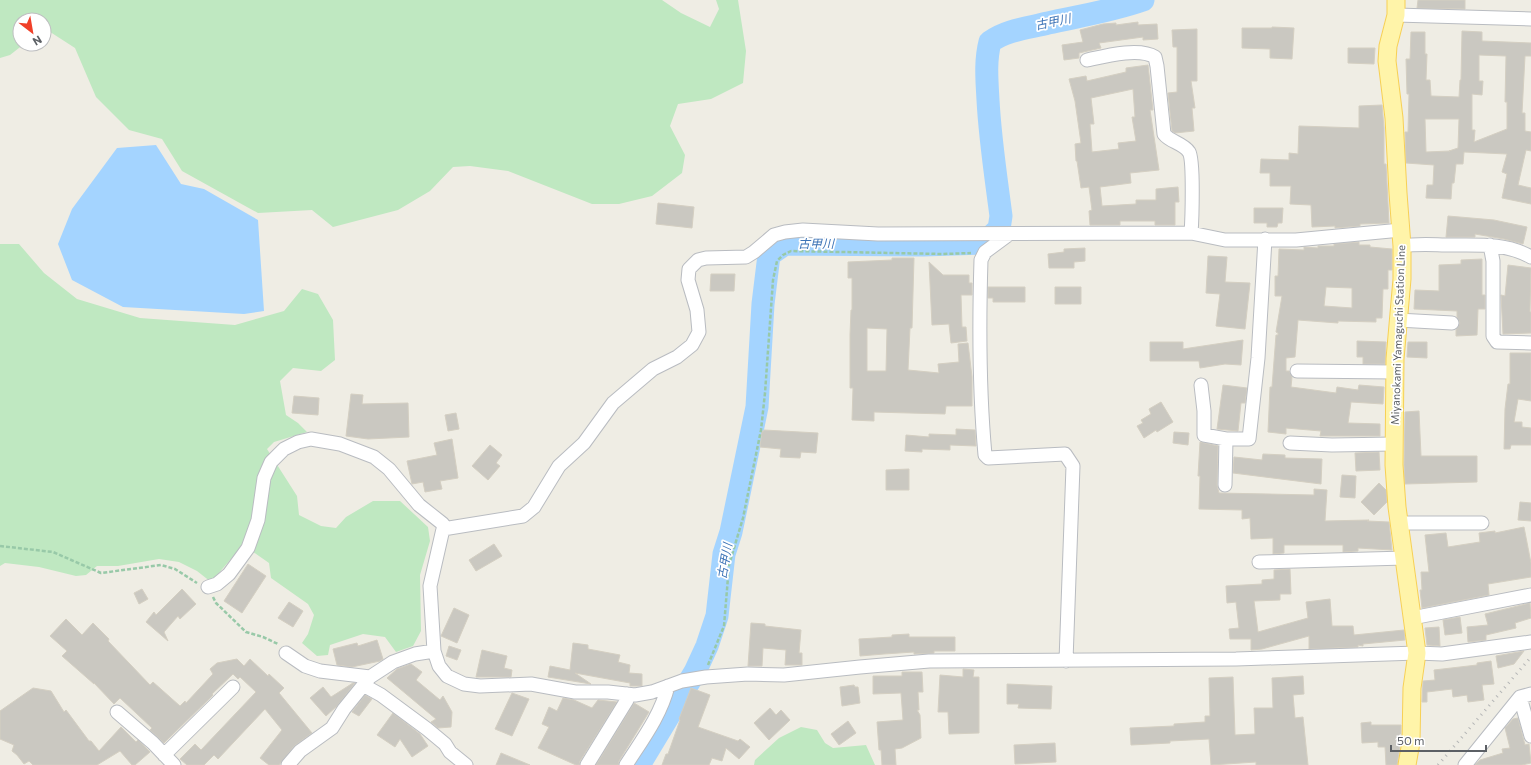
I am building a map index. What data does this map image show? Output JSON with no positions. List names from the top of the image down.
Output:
{
  "streets": {
    "main road": ["Miyanokami Yamaguchi Station Line"]
  },
  "water": ["古甲川"],
  "scale_bar": "50 m",
  "north": "bottom right"
}
